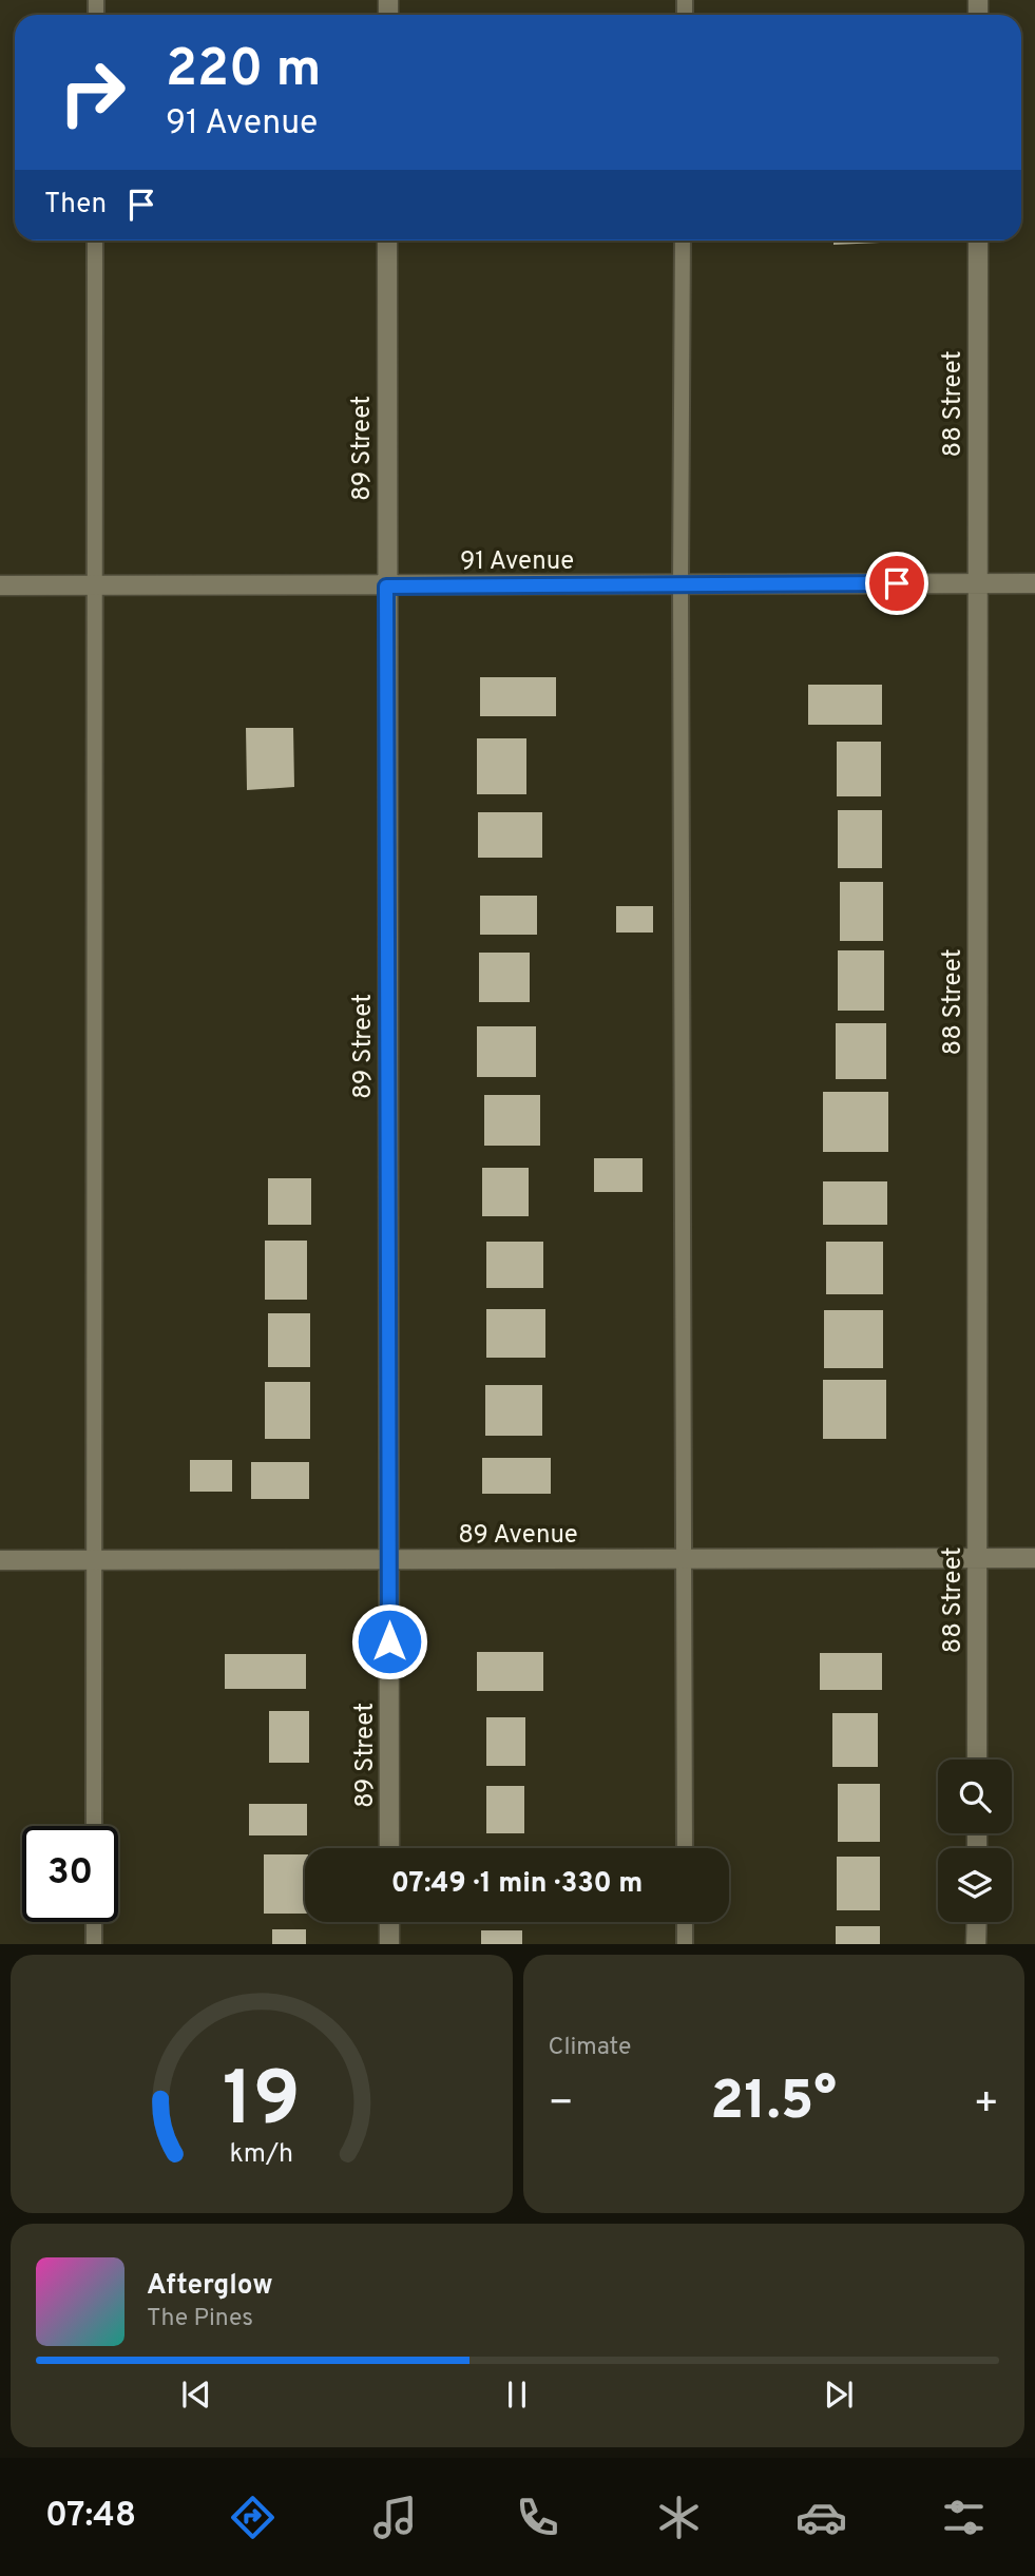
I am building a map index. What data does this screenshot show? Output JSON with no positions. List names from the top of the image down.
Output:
{
  "streets": {
    "street": [
      "88 Street",
      "89 Street",
      "91 Avenue",
      "89 Avenue"
    ]
  },
  "crossings": [
    ["88 Street", "91 Avenue"],
    ["88 Street", "89 Avenue"],
    ["89 Street", "91 Avenue"],
    ["89 Street", "89 Avenue"]
  ],
  "page": {
    "turn": ["220 m", "91 Avenue"],
    "then": "Then",
    "limit": "30",
    "trip": "07:49 · 1 min · 330 m",
    "tile": "Climate",
    "heat": ["−", "21.5°", "+"],
    "song": ["Afterglow", "The Pines"],
    "tabs": "07:48",
    "gauge": ["19", "km/h"]
  }
}
